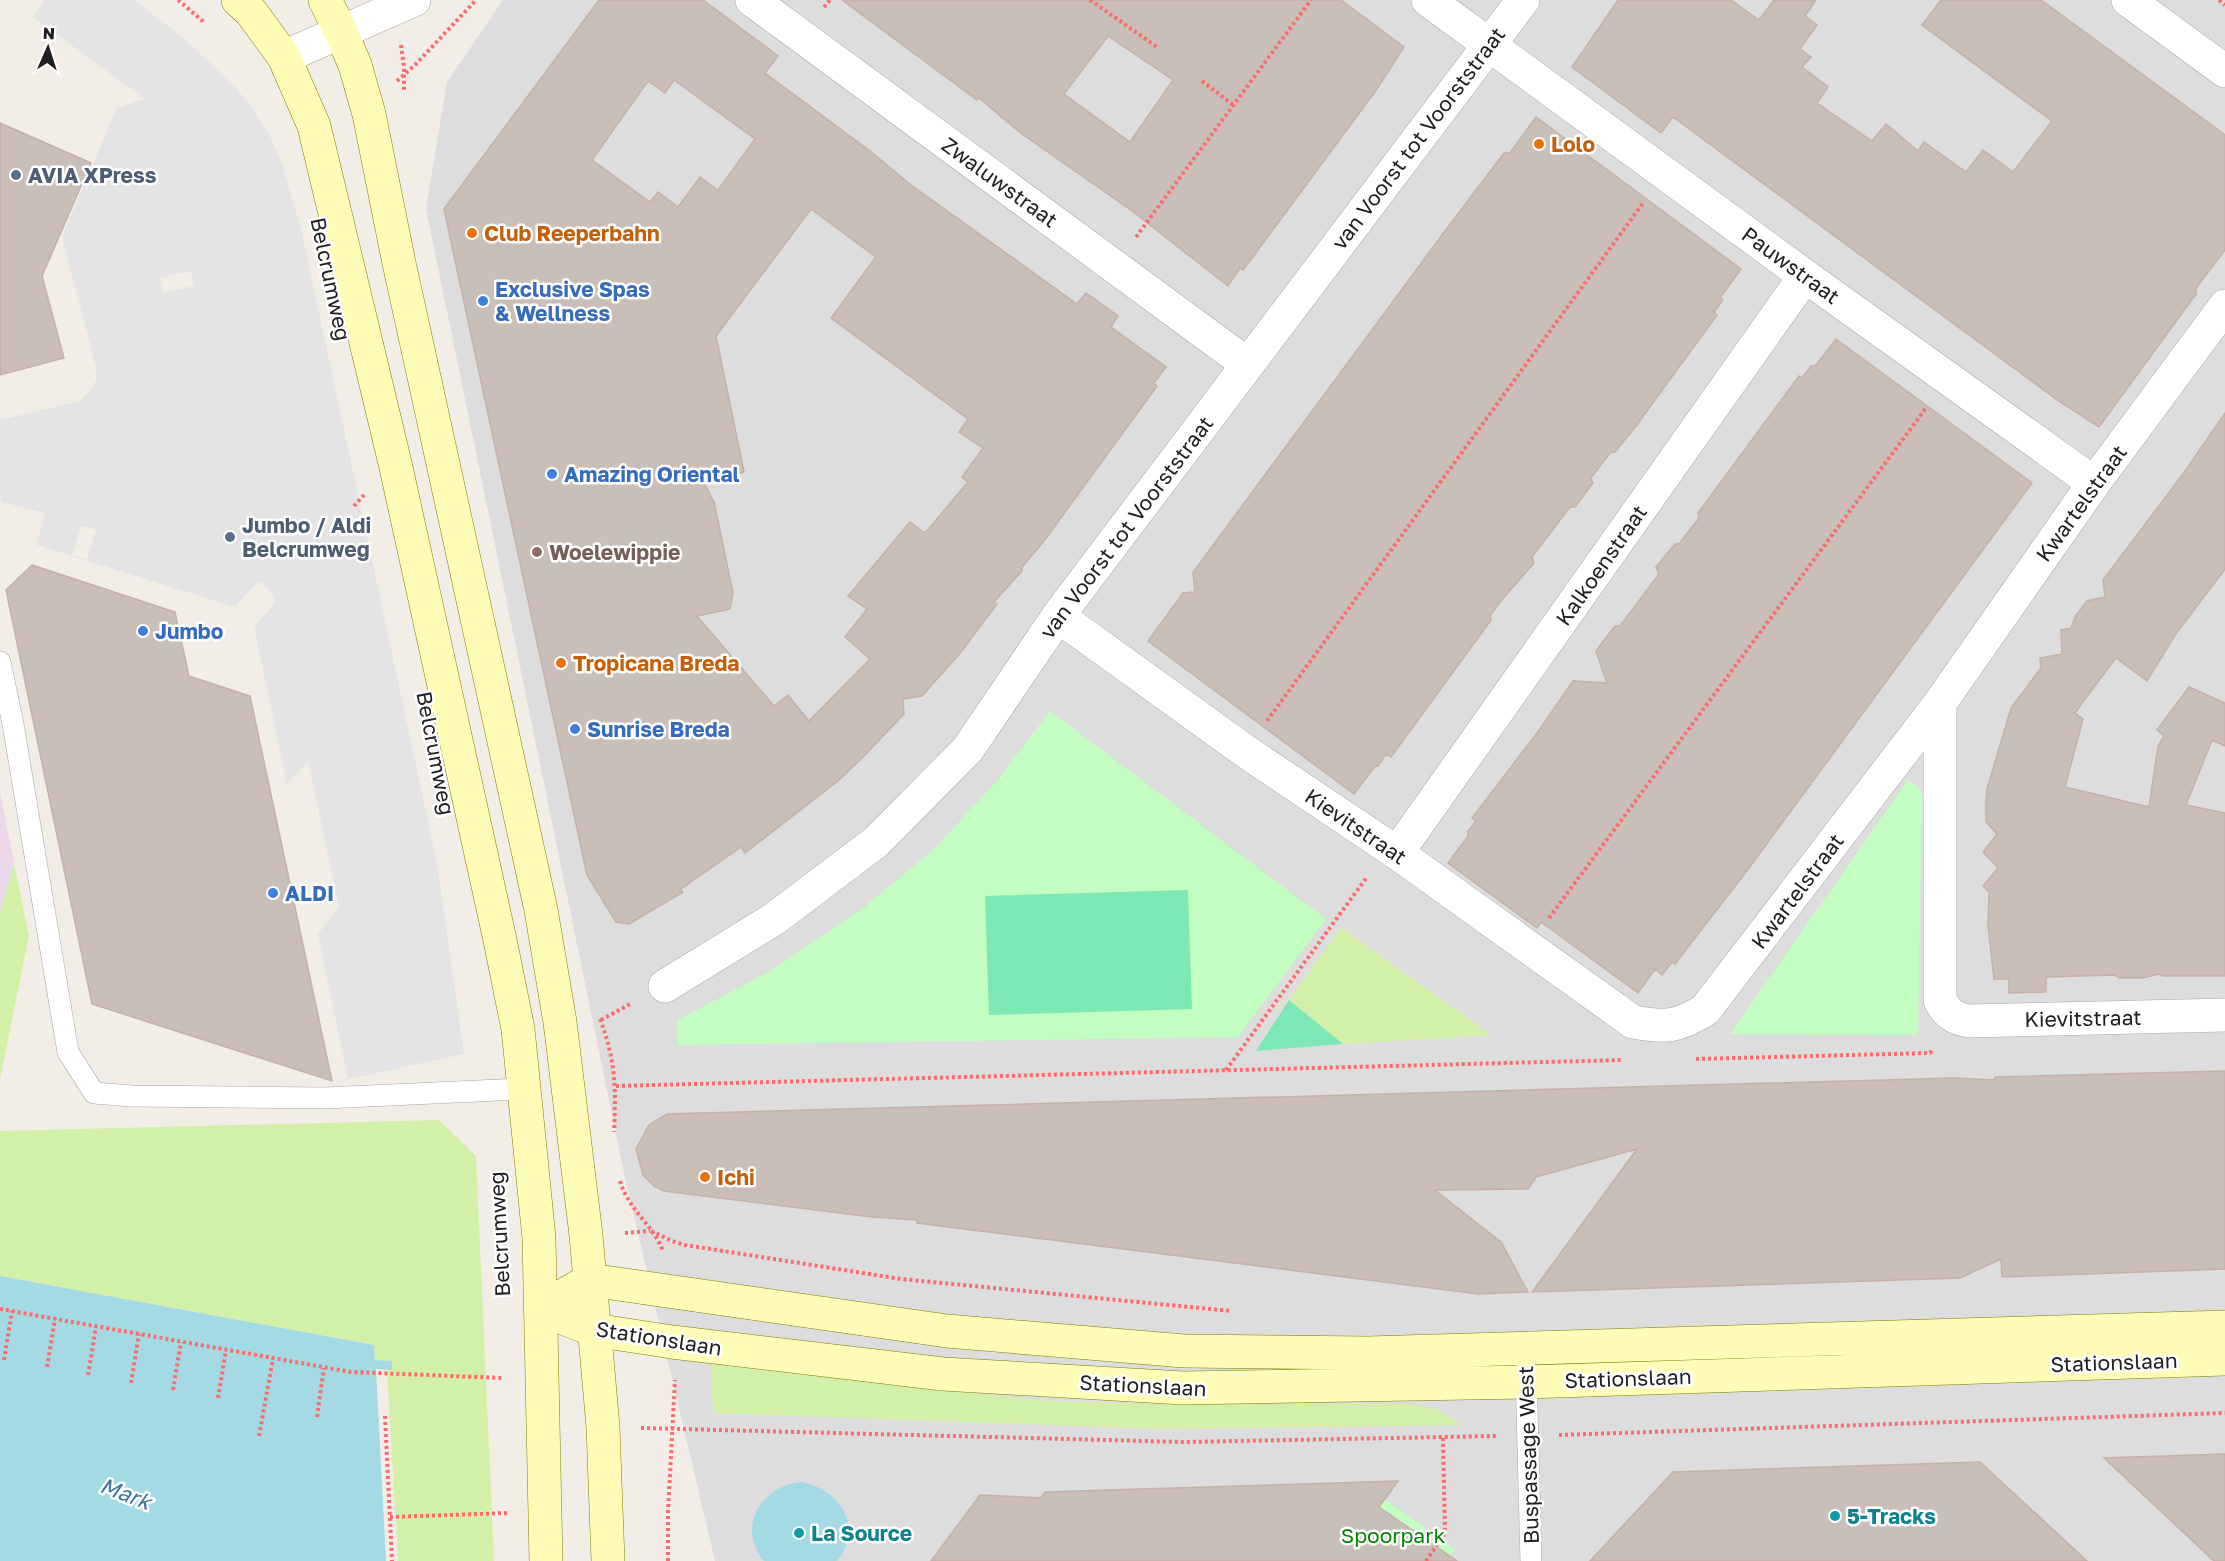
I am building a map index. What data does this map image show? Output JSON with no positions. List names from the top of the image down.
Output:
{
  "streets": {
    "main road": ["Belcrumweg", "Stationslaan"],
    "street": [
      "van Voorst tot Voorststraat",
      "Zwaluwstraat",
      "Pauwstraat",
      "Kwartelstraat",
      "Kalkoenstraat",
      "Kievitstraat"
    ],
    "lane": ["Buspassage West"]
  },
  "crossings": [
    ["van Voorst tot Voorststraat", "Zwaluwstraat"],
    ["van Voorst tot Voorststraat", "Pauwstraat"],
    ["van Voorst tot Voorststraat", "Kievitstraat"],
    ["Pauwstraat", "Kwartelstraat"],
    ["Pauwstraat", "Kalkoenstraat"],
    ["Belcrumweg", "Stationslaan"],
    ["Kwartelstraat", "Kievitstraat"],
    ["Kalkoenstraat", "Kievitstraat"],
    ["Stationslaan", "Buspassage West"]
  ],
  "water": ["Mark"],
  "parks": ["Spoorpark"],
  "places": [
    "Lolo",
    "AVIA XPress",
    "Club Reeperbahn",
    "Exclusive Spas & Wellness",
    "Amazing Oriental",
    "Jumbo / Aldi Belcrumweg",
    "Woelewippie",
    "Jumbo",
    "Tropicana Breda",
    "Sunrise Breda",
    "ALDI",
    "Ichi",
    "5-Tracks",
    "La Source"
  ],
  "north": "top"
}
